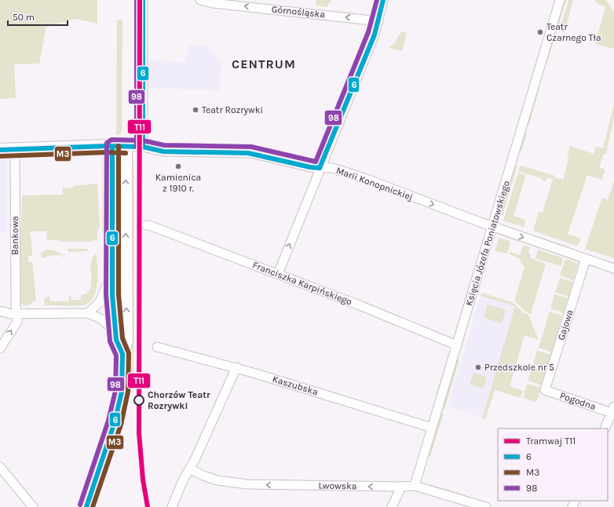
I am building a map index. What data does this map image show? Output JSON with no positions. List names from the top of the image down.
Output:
{
  "streets": {
    "street": [
      "Górnośląska",
      "Marii Konopnickiej",
      "Bankowa",
      "Księcia Józefa Poniatowskiego",
      "Franciszka Karpińskiego",
      "Gajowa",
      "Kaszubska",
      "Pogodna",
      "Lwowska"
    ]
  },
  "crossings": [
    ["Marii Konopnickiej", "Księcia Józefa Poniatowskiego"],
    ["Marii Konopnickiej", "Gajowa"],
    ["Księcia Józefa Poniatowskiego", "Franciszka Karpińskiego"],
    ["Księcia Józefa Poniatowskiego", "Kaszubska"],
    ["Księcia Józefa Poniatowskiego", "Lwowska"],
    ["Gajowa", "Pogodna"]
  ],
  "one_way": ["Górnośląska", "Marii Konopnickiej", "Lwowska"],
  "districts": ["CENTRUM"],
  "places": [
    "Teatr Czarnego Tła",
    "Teatr Rozrywki",
    "Kamienica z 1910 r.",
    "Przedszkole nr 5",
    "Chorzów Teatr Rozrywki"
  ],
  "lines": [
    "tram line T11",
    "transit line 6",
    "transit line 98",
    "transit line M3"
  ],
  "legend": [
    "Tramwaj T11",
    "6",
    "M3",
    "98"
  ],
  "scale_bar": "50 m"
}
